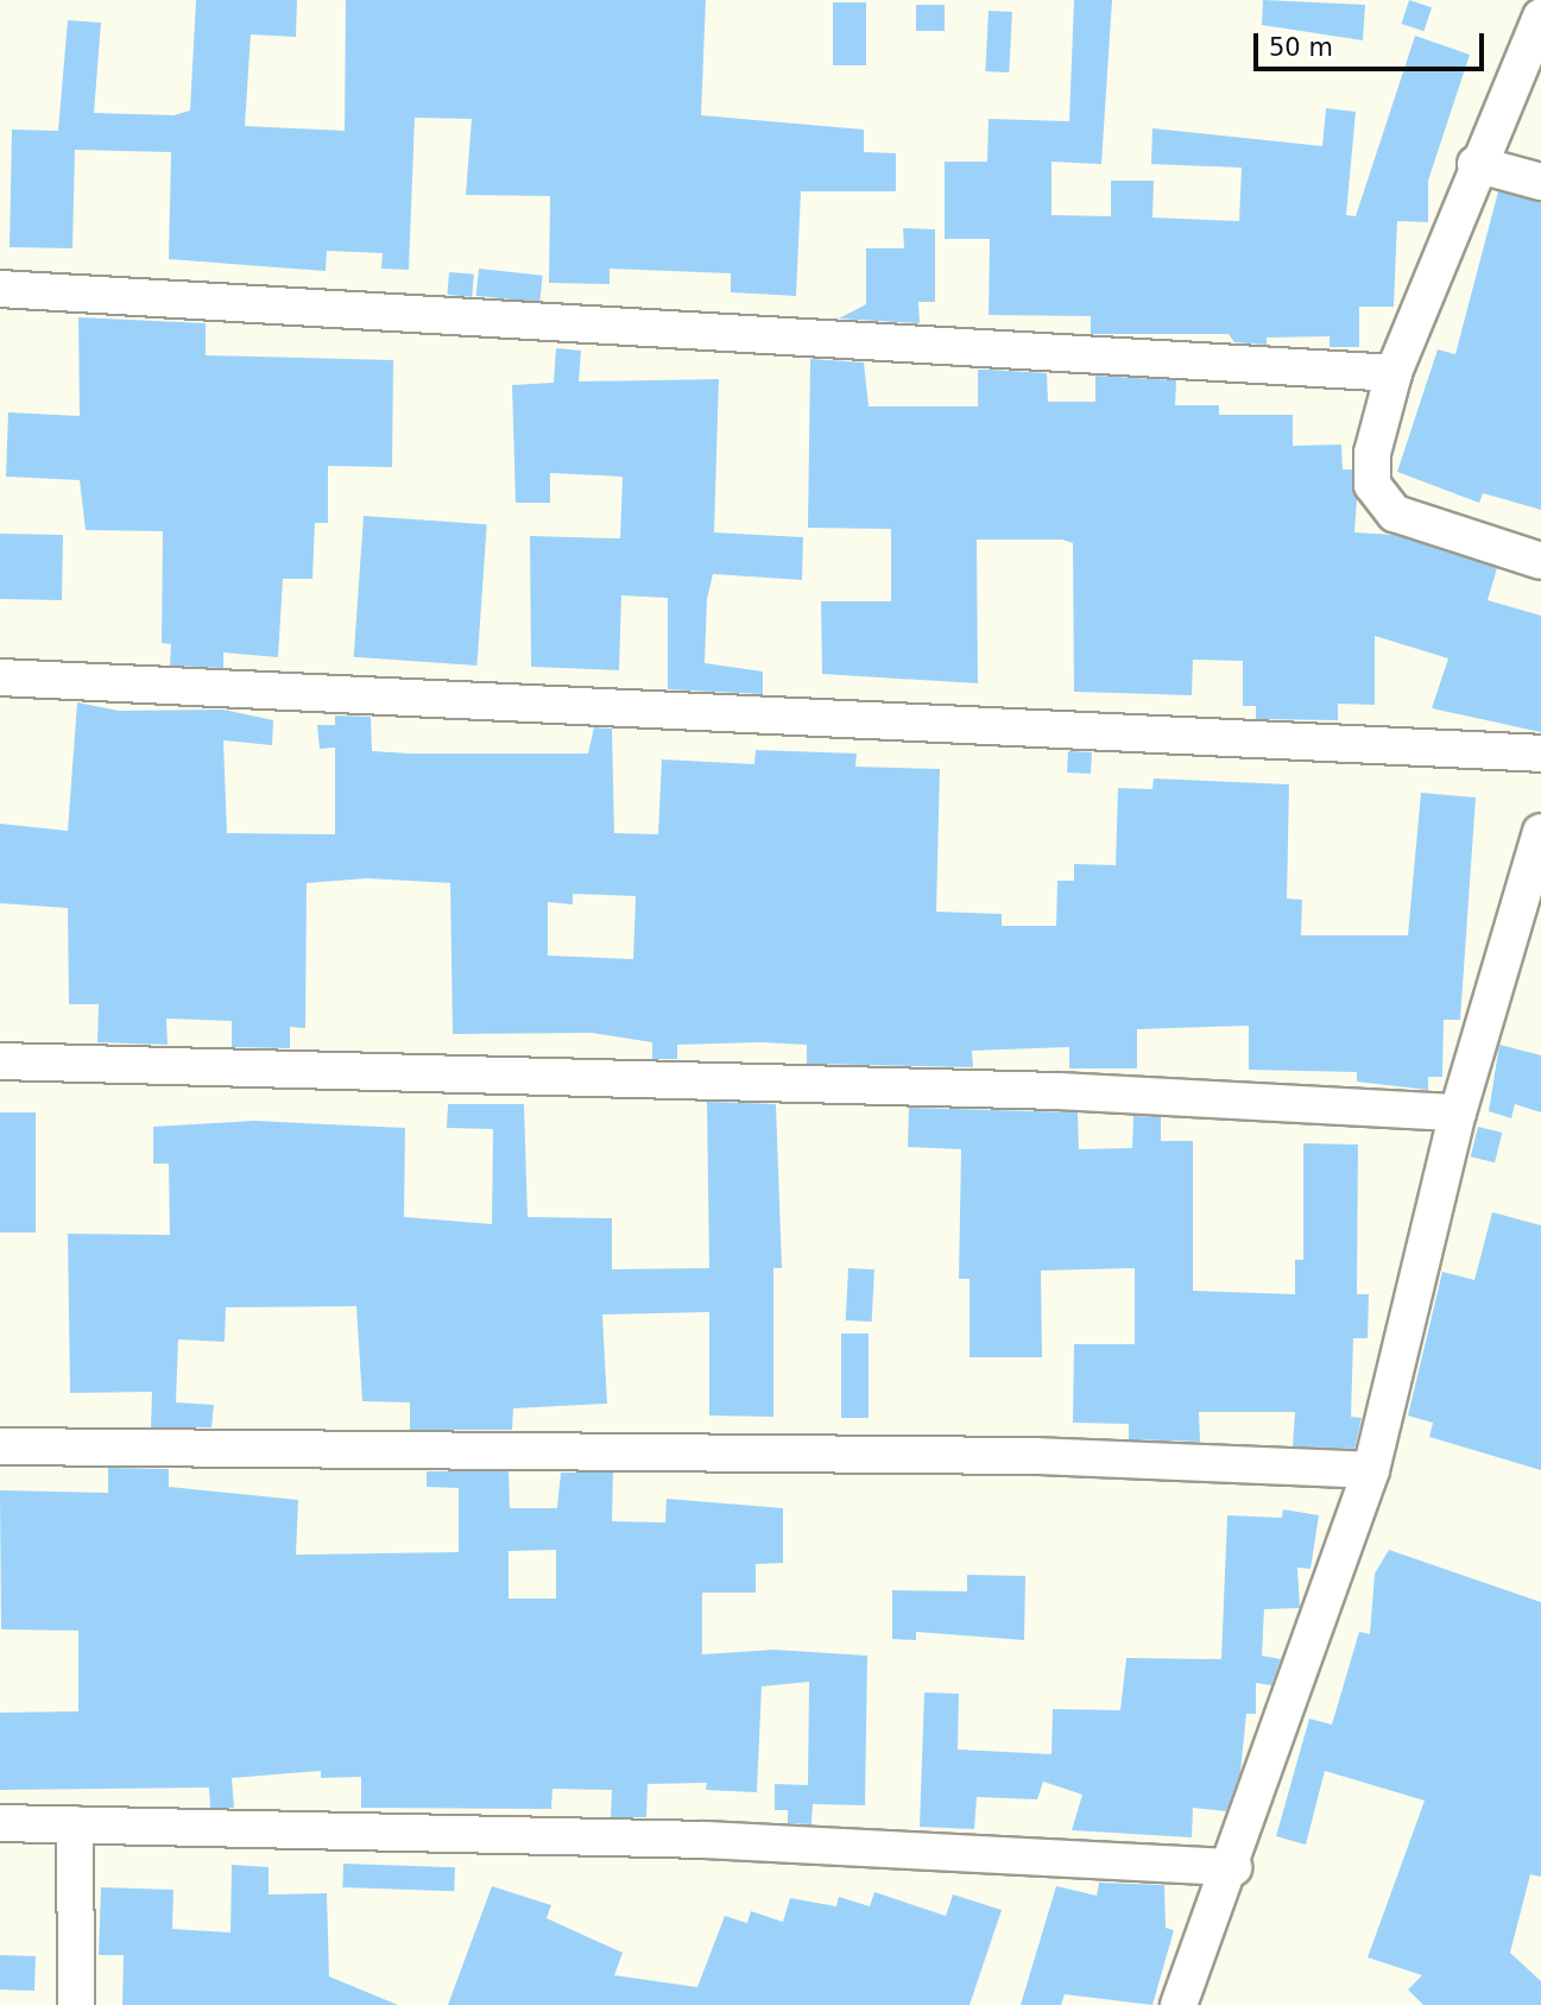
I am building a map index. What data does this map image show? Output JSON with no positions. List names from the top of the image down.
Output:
{
  "scale_bar": "50 m"
}
